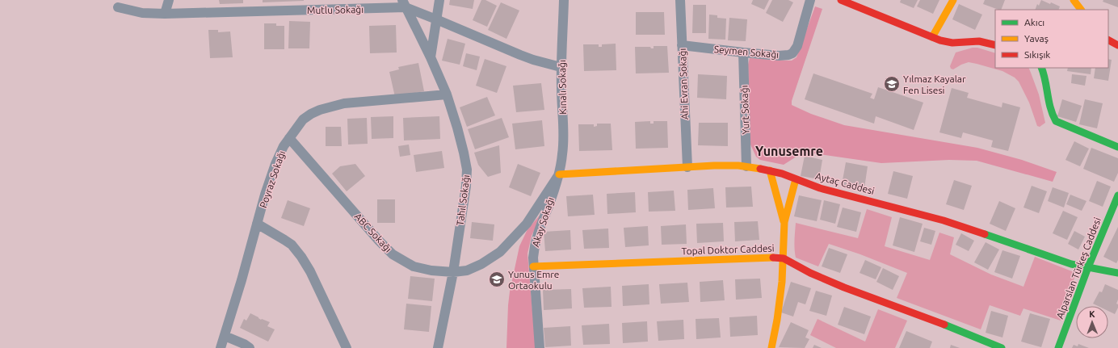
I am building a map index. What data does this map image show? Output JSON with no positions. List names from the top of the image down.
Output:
{
  "streets": {
    "street": [
      "Mutlu Sokağı",
      "Seymen Sokağı",
      "Ahi Evran Sokağı",
      "Kınalı Sokağı",
      "Yurt Sokağı",
      "Poyraz Sokağı",
      "Aytaç Caddesi",
      "Tahıl Sokağı",
      "Akay Sokağı",
      "ABC Sokağı",
      "Topal Doktor Caddesi",
      "Alparslan Türkeş Caddesi"
    ]
  },
  "crossings": [
    ["Mutlu Sokağı", "Kınalı Sokağı"],
    ["Mutlu Sokağı", "Tahıl Sokağı"],
    ["Seymen Sokağı", "Ahi Evran Sokağı"],
    ["Seymen Sokağı", "Yurt Sokağı"],
    ["Ahi Evran Sokağı", "Aytaç Caddesi"],
    ["Kınalı Sokağı", "Aytaç Caddesi"],
    ["Kınalı Sokağı", "Akay Sokağı"],
    ["Kınalı Sokağı", "ABC Sokağı"],
    ["Yurt Sokağı", "Aytaç Caddesi"],
    ["Poyraz Sokağı", "Tahıl Sokağı"],
    ["Poyraz Sokağı", "ABC Sokağı"],
    ["Aytaç Caddesi", "Akay Sokağı"],
    ["Aytaç Caddesi", "ABC Sokağı"],
    ["Aytaç Caddesi", "Alparslan Türkeş Caddesi"],
    ["Tahıl Sokağı", "ABC Sokağı"],
    ["Akay Sokağı", "ABC Sokağı"],
    ["Akay Sokağı", "Topal Doktor Caddesi"]
  ],
  "districts": ["Yunusemre"],
  "places": {
    "school or university": ["Yılmaz Kayalar Fen Lisesi", "Yunus Emre Ortaokulu"]
  },
  "legend": ["Akıcı", "Yavaş", "Sıkışık"],
  "north": "top"
}
